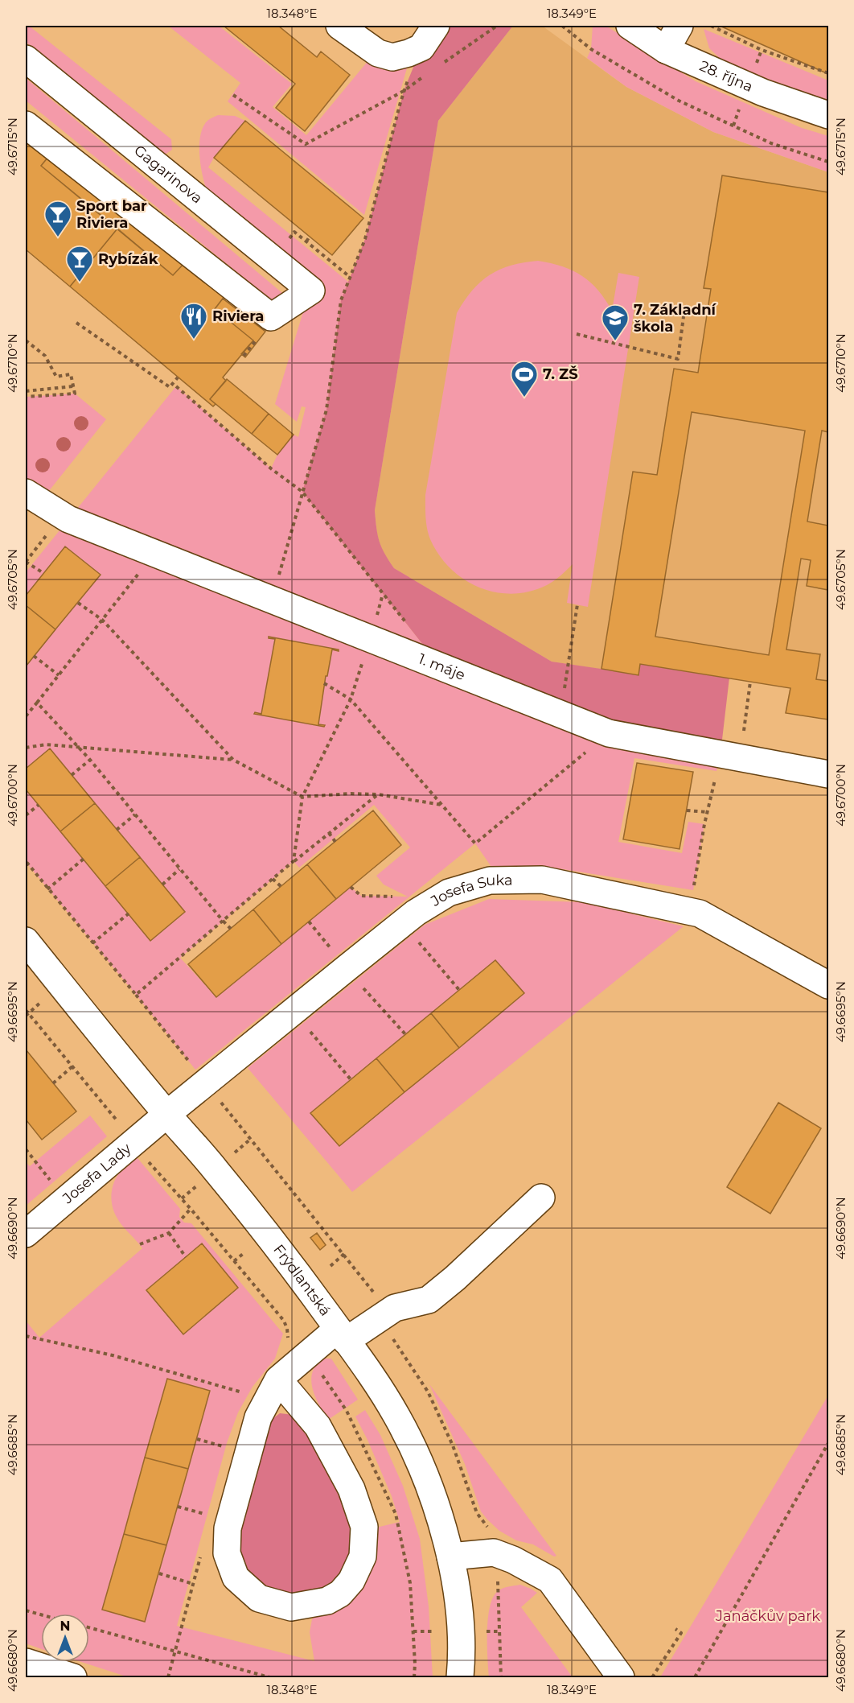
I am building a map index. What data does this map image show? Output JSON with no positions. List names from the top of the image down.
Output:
{
  "streets": {
    "street": [
      "28. října",
      "Gagarinova",
      "1. máje",
      "Josefa Suka",
      "Josefa Lady",
      "Frýdlantská"
    ]
  },
  "crossings": [
    ["Josefa Suka", "Josefa Lady"],
    ["Josefa Suka", "Frýdlantská"],
    ["Josefa Lady", "Frýdlantská"]
  ],
  "parks": ["Janáčkův park"],
  "places": {
    "bar": ["Sport bar Riviera", "Rybízák"],
    "restaurant": ["Riviera"],
    "school or university": ["7. Základní škola"],
    "sports": ["7. ZŠ"]
  },
  "north": "top",
  "coordinates": [
    "18.348°E",
    "18.349°E",
    "49.6715°N",
    "49.6710°N",
    "49.6705°N",
    "49.6700°N",
    "49.6695°N",
    "49.6690°N",
    "49.6685°N",
    "49.6680°N"
  ]
}
